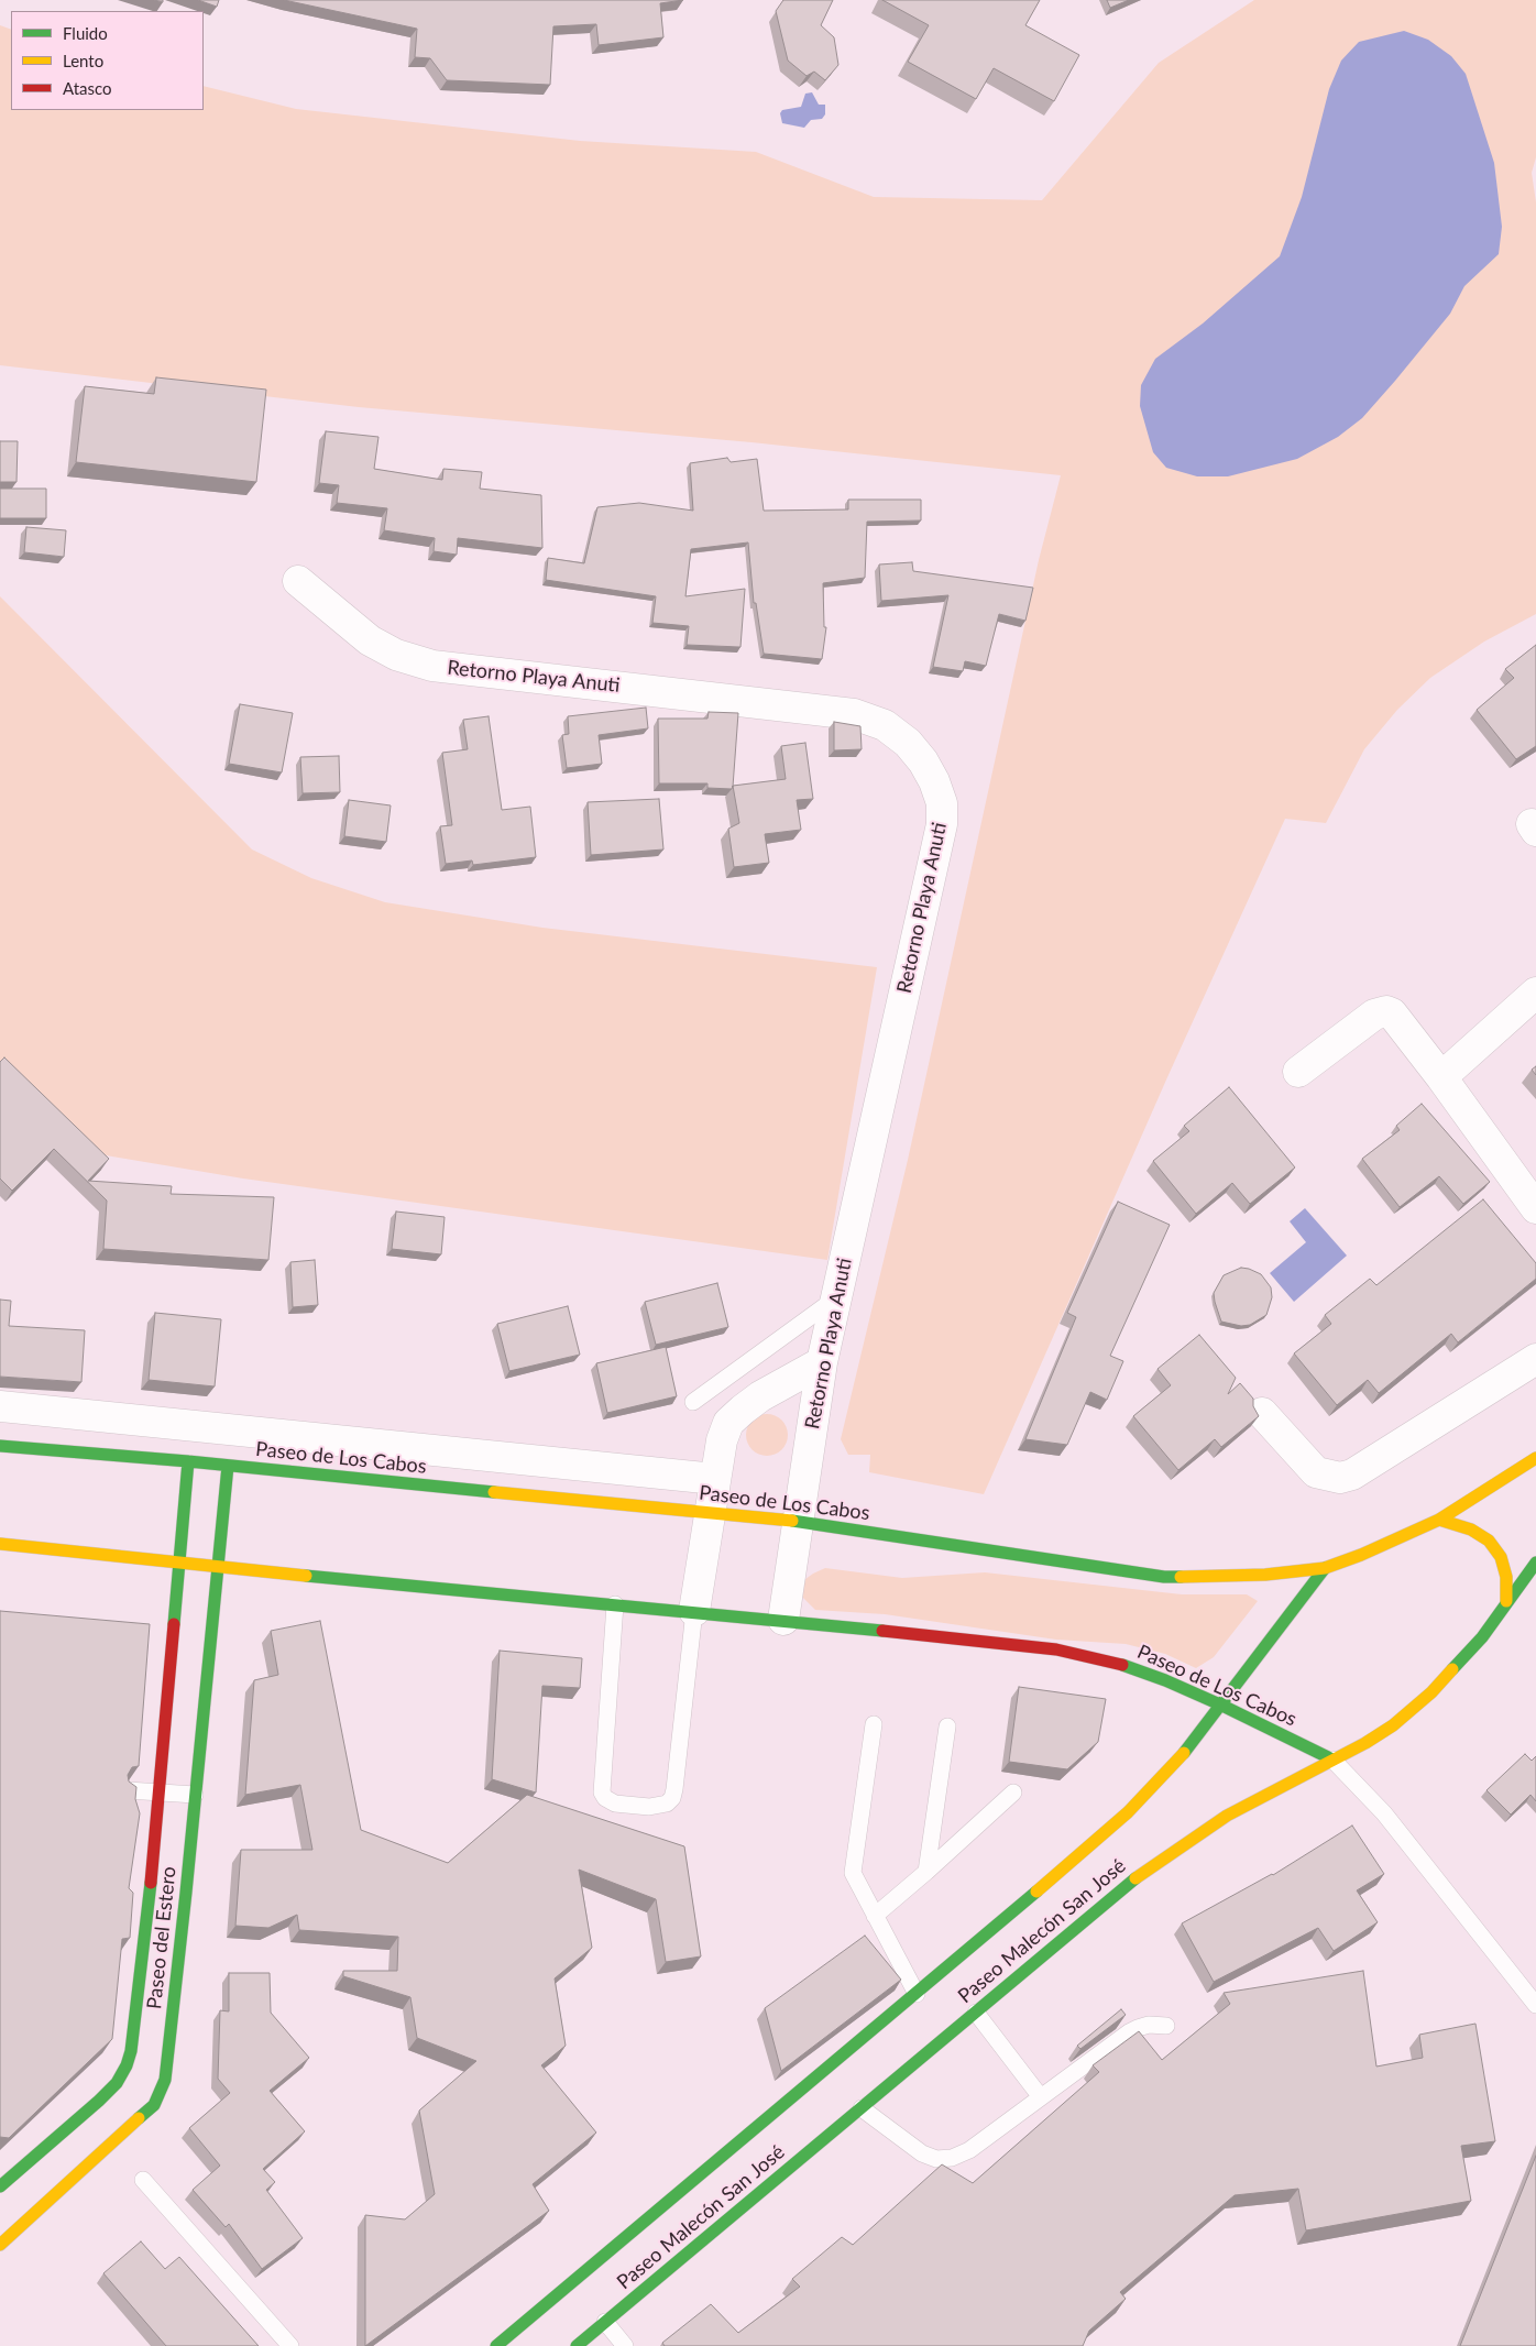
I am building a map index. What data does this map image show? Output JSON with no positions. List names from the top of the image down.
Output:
{
  "streets": {
    "street": [
      "Retorno Playa Anuti",
      "Paseo de Los Cabos",
      "Paseo Malecón San José",
      "Paseo del Estero"
    ]
  },
  "crossings": [
    ["Retorno Playa Anuti", "Paseo de Los Cabos"],
    ["Paseo de Los Cabos", "Paseo Malecón San José"],
    ["Paseo de Los Cabos", "Paseo del Estero"]
  ],
  "legend": ["Fluido", "Lento", "Atasco"]
}
